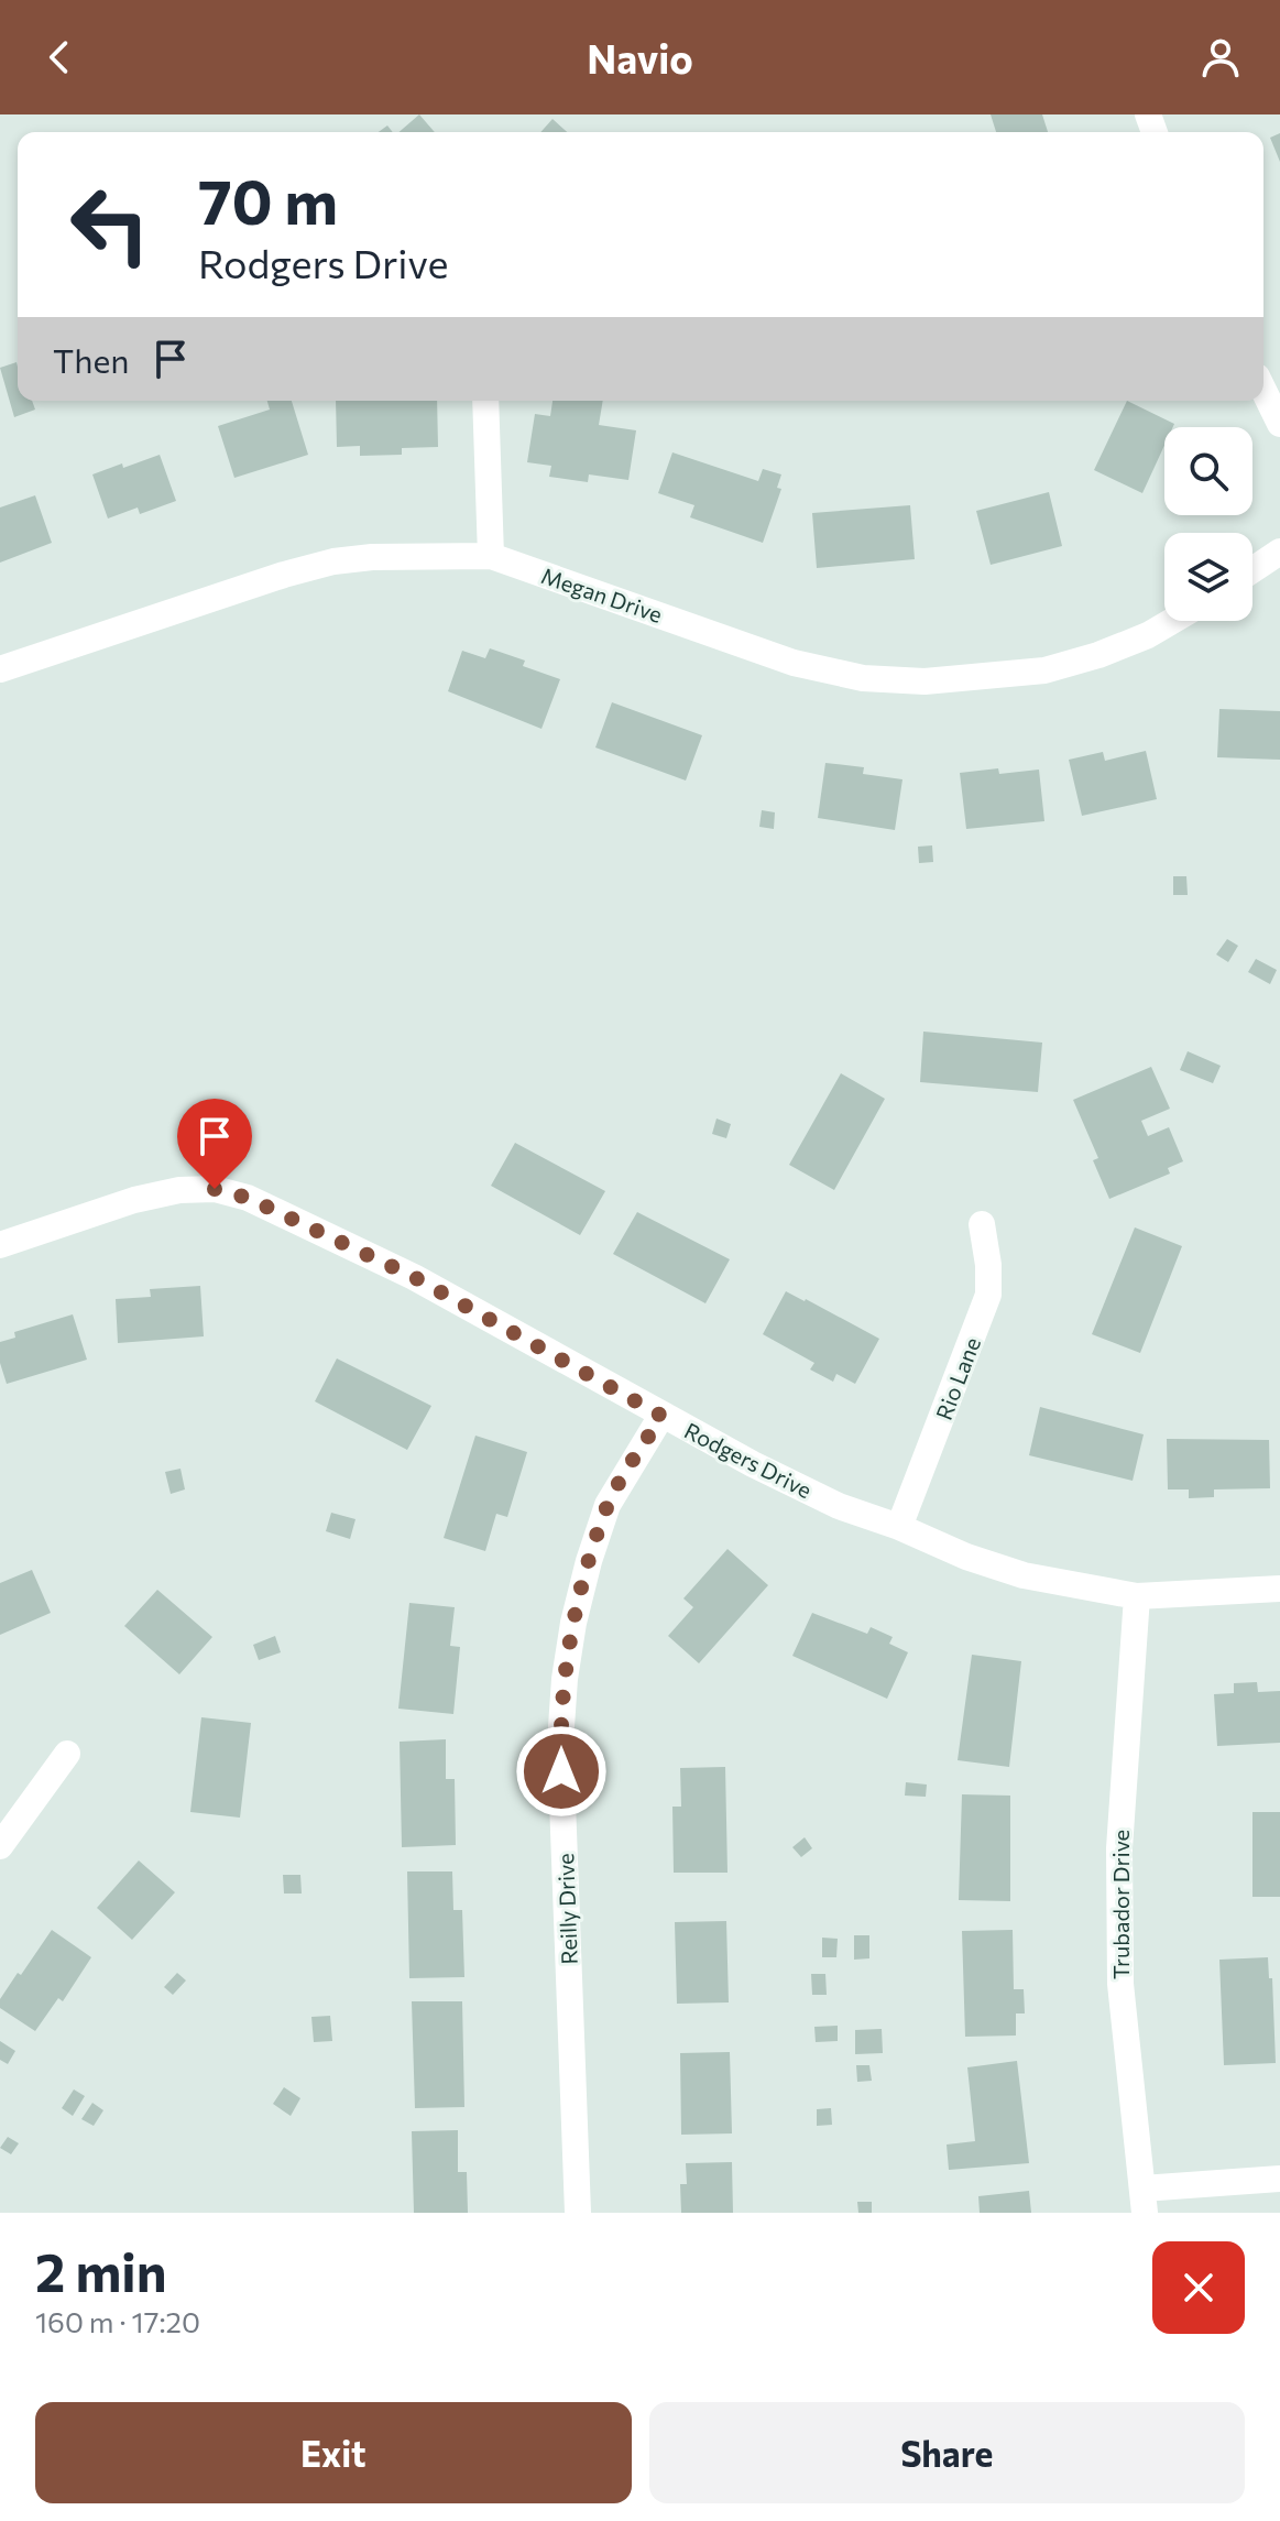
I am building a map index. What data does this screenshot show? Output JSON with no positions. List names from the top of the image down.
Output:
{
  "streets": {
    "street": [
      "Megan Drive",
      "Rio Lane",
      "Rodgers Drive",
      "Trubador Drive",
      "Reilly Drive"
    ]
  },
  "crossings": [
    ["Rio Lane", "Rodgers Drive"],
    ["Rodgers Drive", "Trubador Drive"],
    ["Rodgers Drive", "Reilly Drive"]
  ],
  "page": {
    "header": "Navio",
    "turn": ["70 m", "Rodgers Drive"],
    "then": "Then",
    "heading": ["2 min", "160 m · 17:20"],
    "buttons": ["Exit", "Share"]
  }
}
